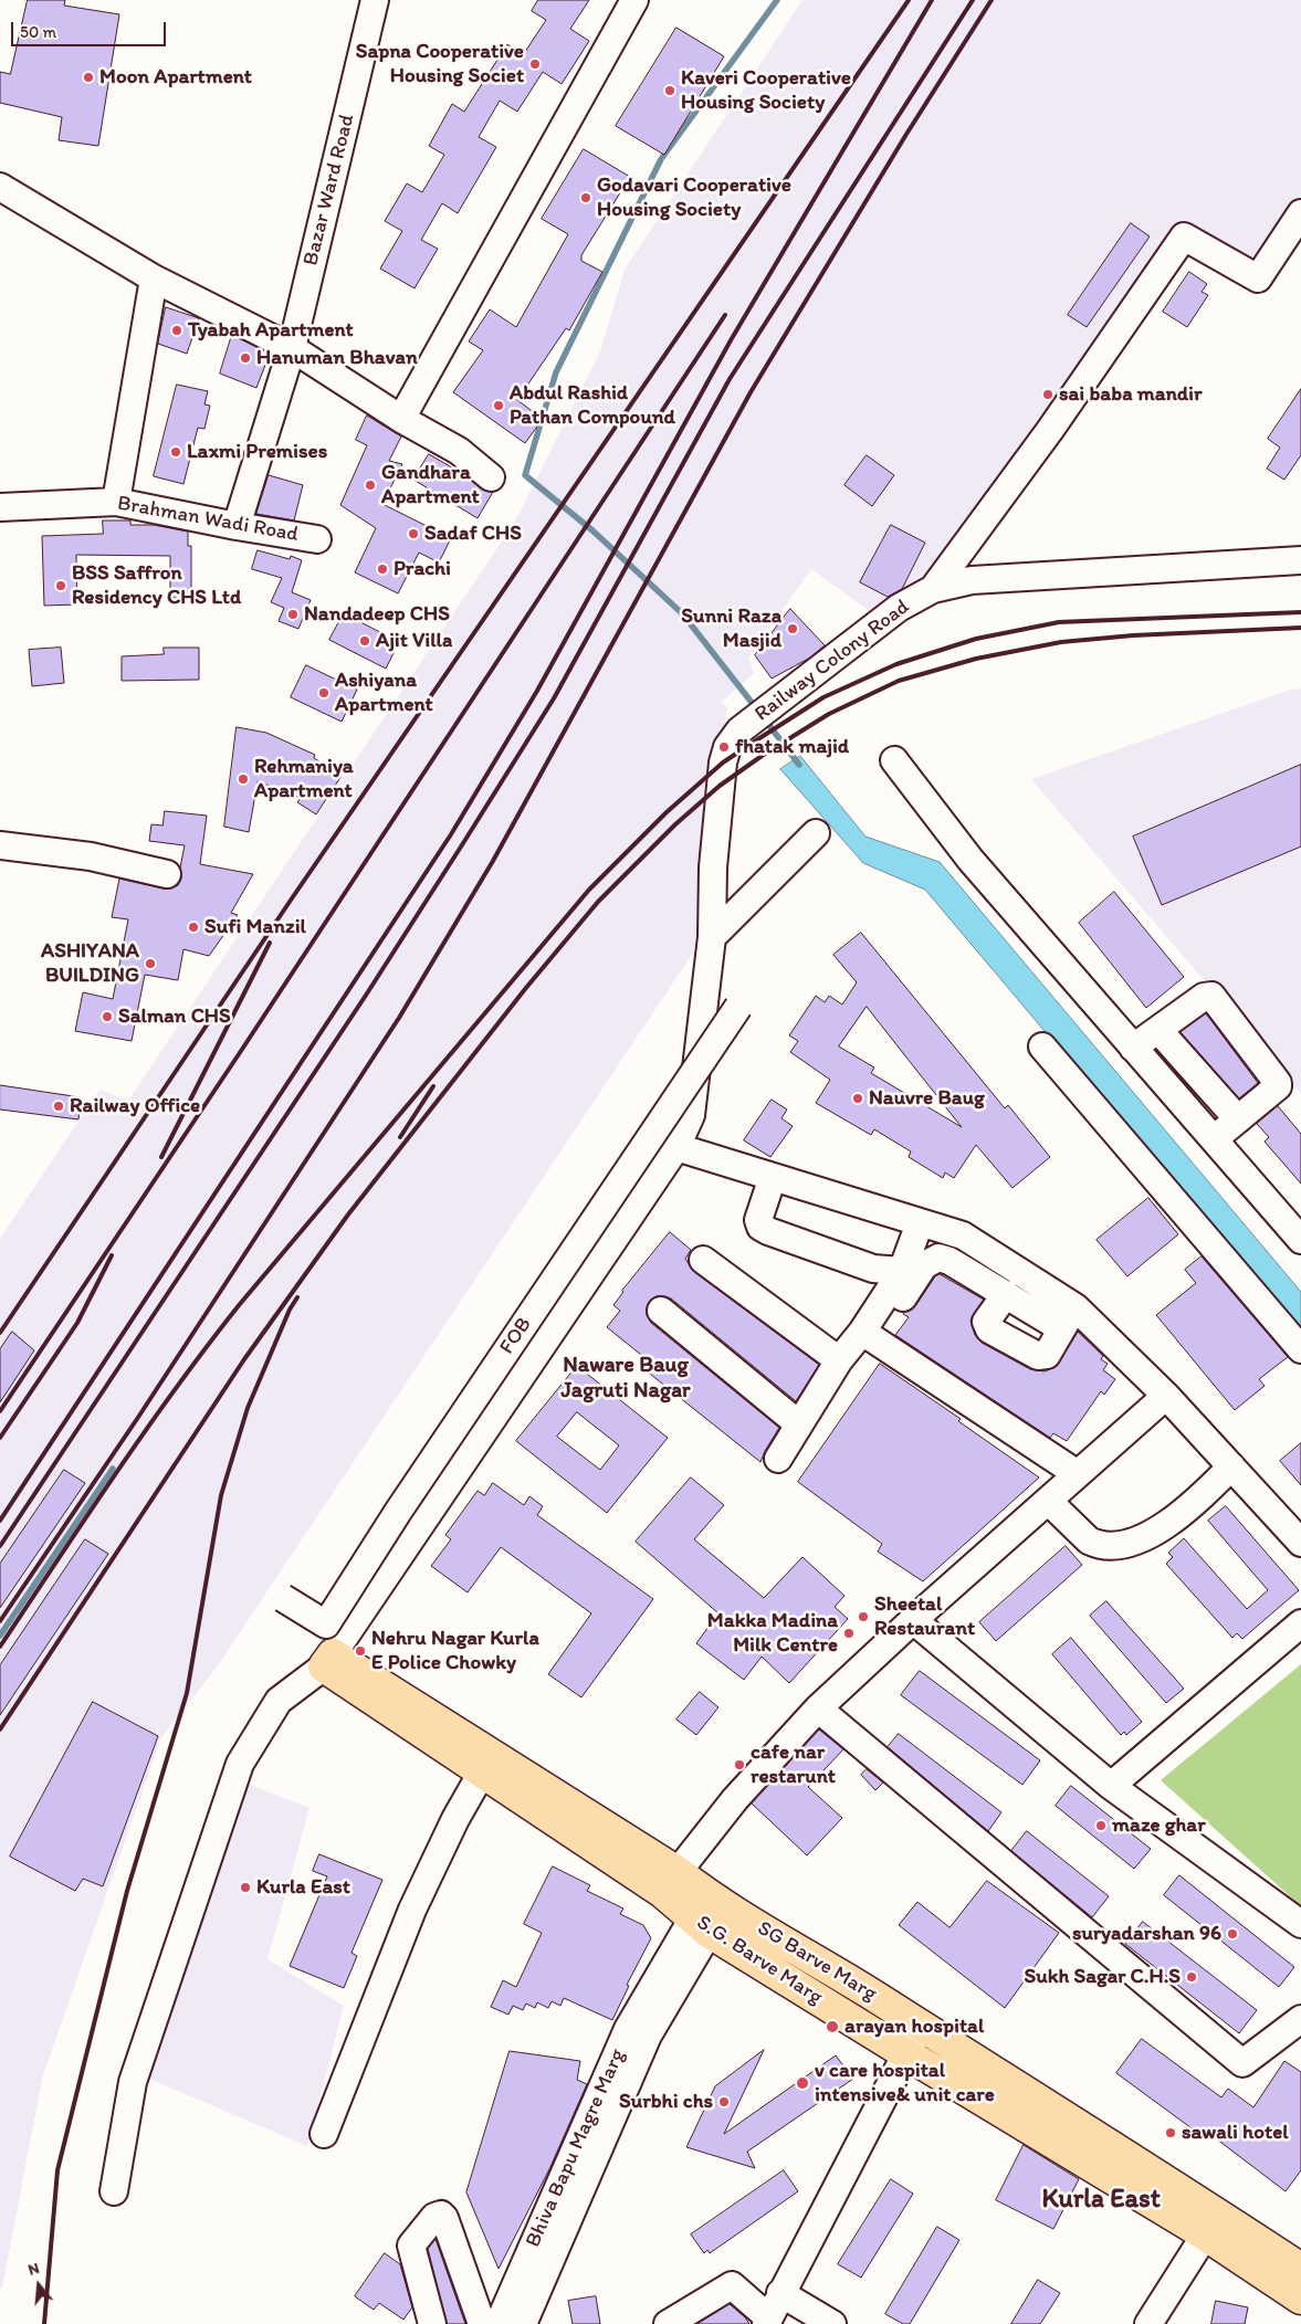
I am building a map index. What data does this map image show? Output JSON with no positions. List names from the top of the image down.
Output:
{
  "streets": {
    "main road": ["S.G. Barve Marg", "SG Barve Marg"],
    "street": [
      "Bazar Ward Road",
      "Brahman Wadi Road",
      "Railway Colony Road",
      "FOB",
      "Bhiva Bapu Magre Marg"
    ]
  },
  "crossings": [
    ["Bazar Ward Road", "Brahman Wadi Road"],
    ["Railway Colony Road", "S.G. Barve Marg"],
    ["S.G. Barve Marg", "SG Barve Marg"],
    ["S.G. Barve Marg", "Bhiva Bapu Magre Marg"],
    ["SG Barve Marg", "Bhiva Bapu Magre Marg"]
  ],
  "districts": ["Naware Baug Jagruti Nagar", "Kurla East"],
  "places": [
    "Sapna Cooperative Housing Societ",
    "Moon Apartment",
    "Kaveri Cooperative Housing Society",
    "Godavari Cooperative Housing Society",
    "Tyabah Apartment",
    "Hanuman Bhavan",
    "sai baba mandir",
    "Abdul Rashid Pathan Compound",
    "Laxmi Premises",
    "Gandhara Apartment",
    "Sadaf CHS",
    "Prachi",
    "BSS Saffron Residency CHS Ltd",
    "Nandadeep CHS",
    "Sunni Raza Masjid",
    "Ajit Villa",
    "Ashiyana Apartment",
    "fhatak majid",
    "Rehmaniya Apartment",
    "Sufi Manzil",
    "ASHIYANA BUILDING",
    "Salman CHS",
    "Nauvre Baug",
    "Railway Office",
    "Sheetal Restaurant",
    "Makka Madina Milk Centre",
    "Nehru Nagar Kurla E Police Chowky",
    "cafe nar restarunt",
    "maze ghar",
    "Kurla East",
    "suryadarshan 96",
    "Sukh Sagar C.H.S",
    "arayan hospital",
    "v care hospital intensive& unit care",
    "Surbhi chs",
    "sawali hotel"
  ],
  "scale_bar": "50 m",
  "north": "top"
}
